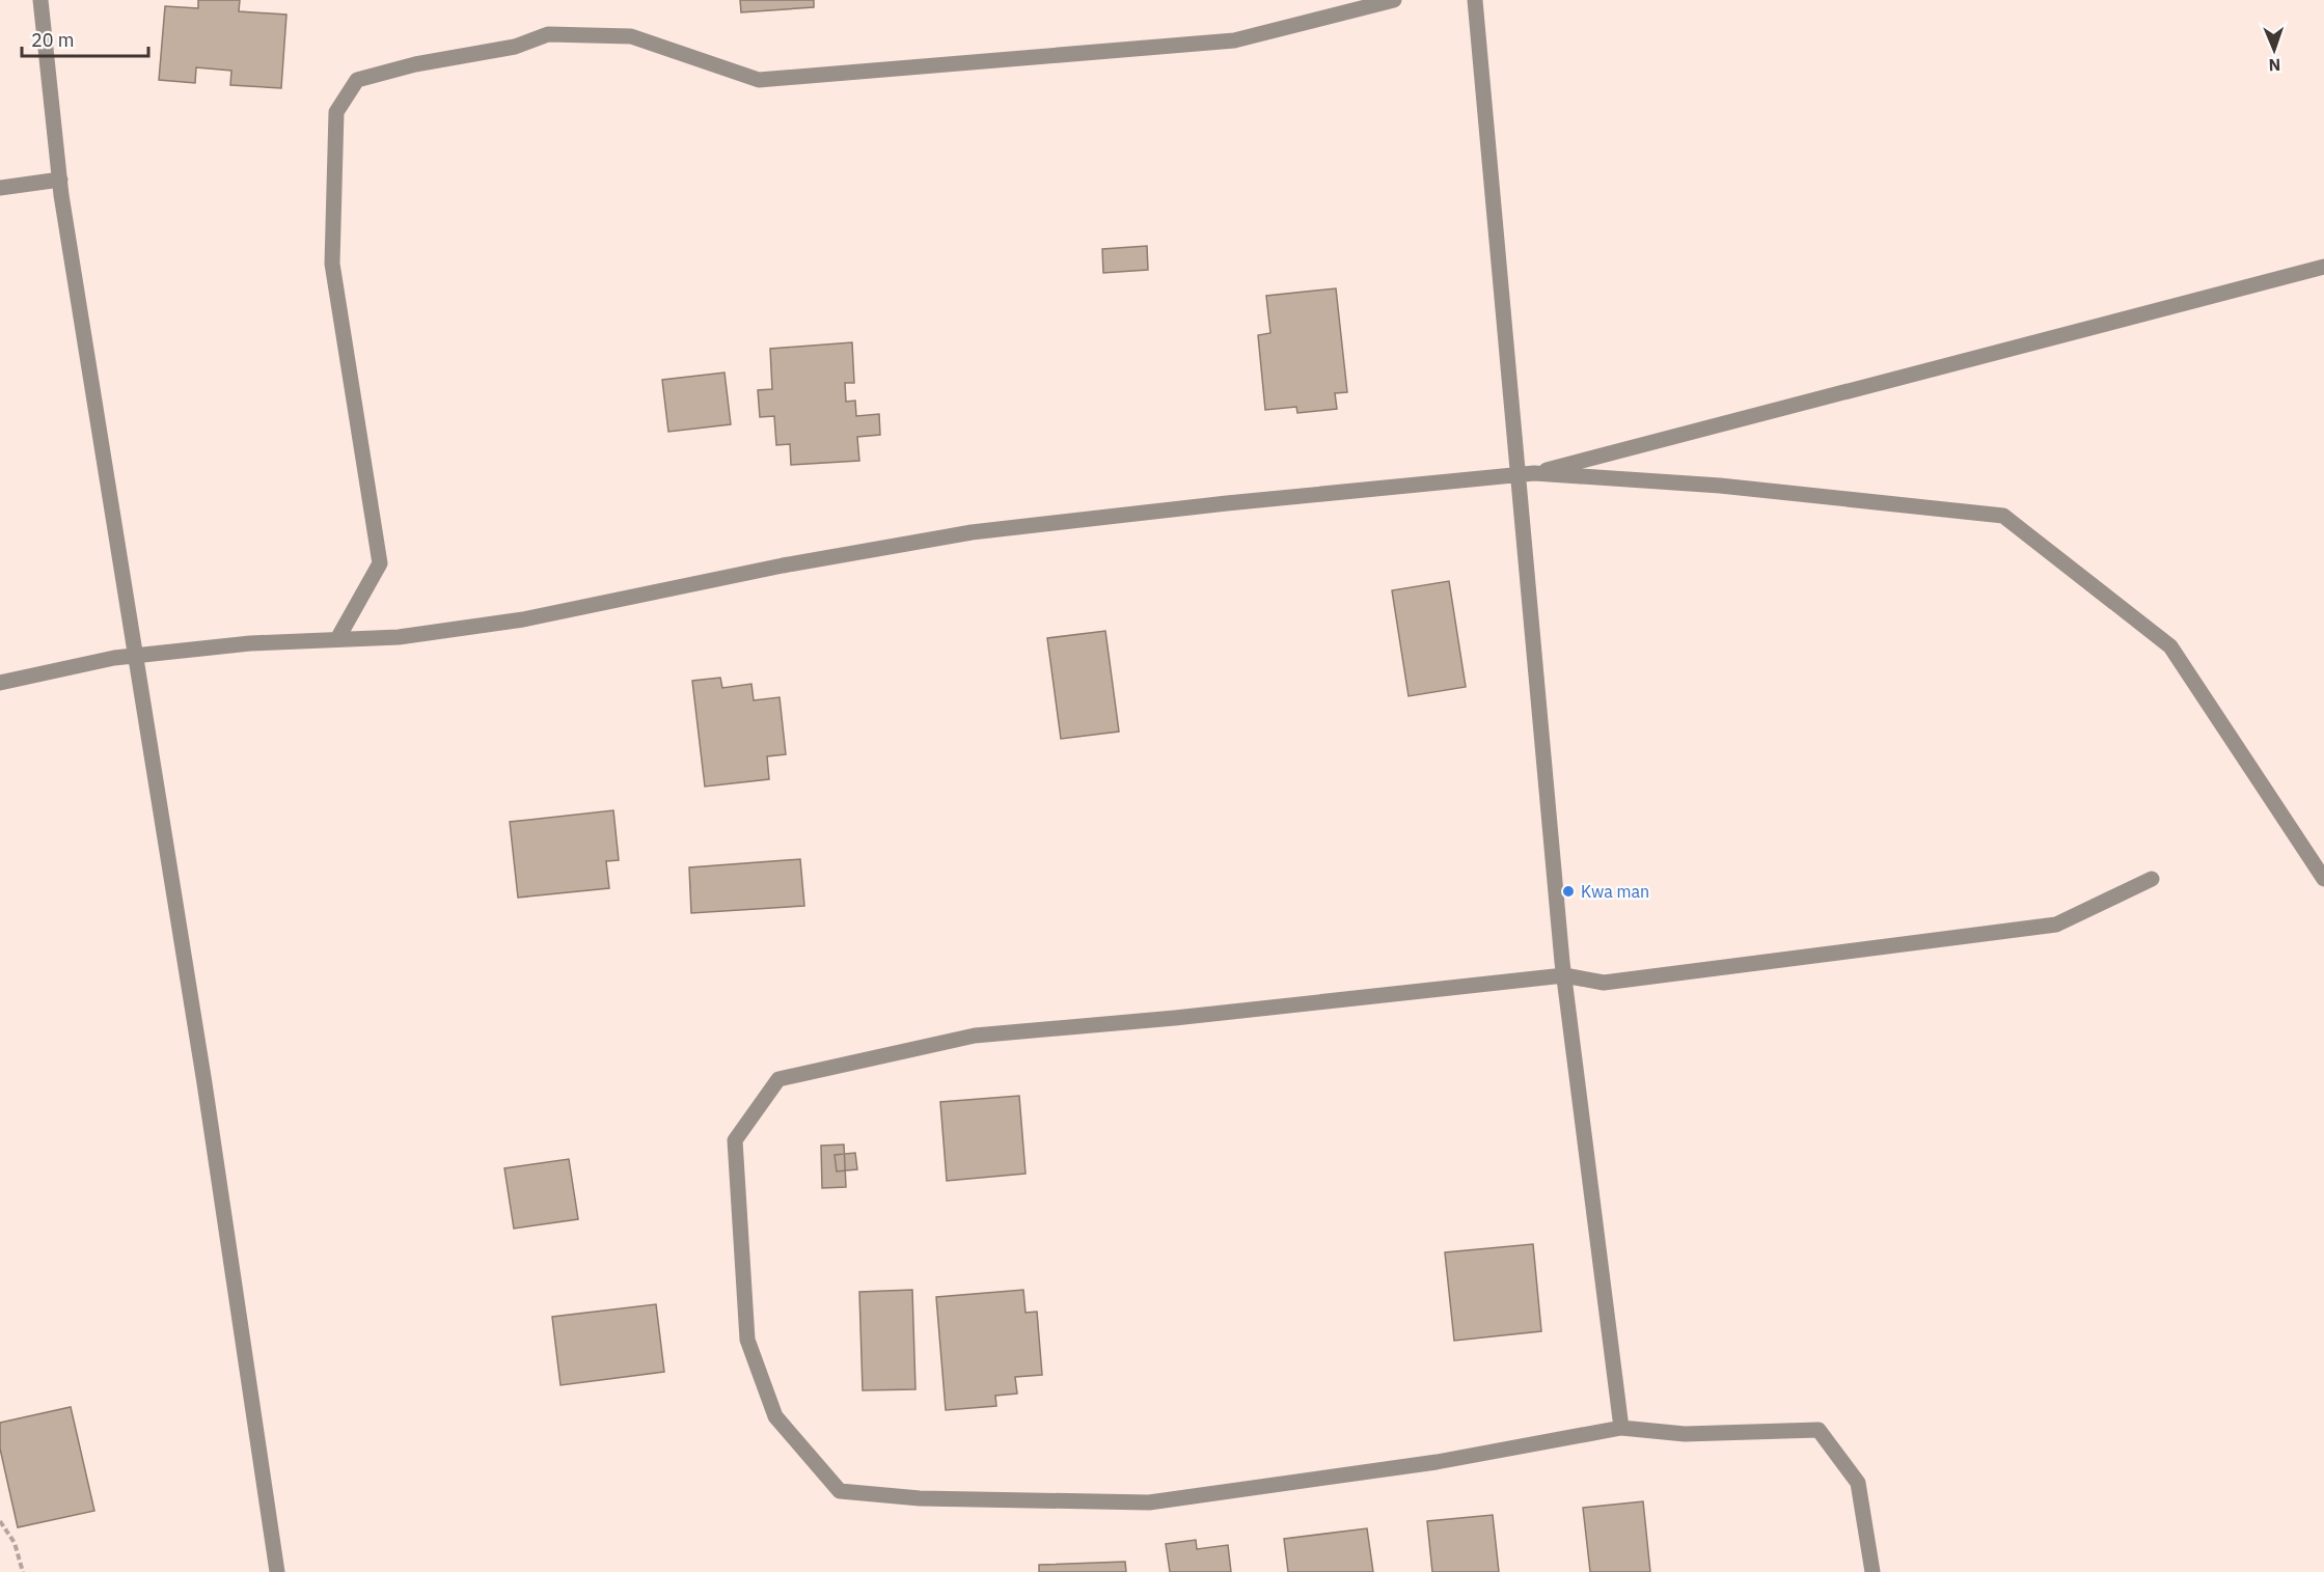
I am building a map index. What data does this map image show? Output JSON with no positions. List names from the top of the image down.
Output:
{
  "places": ["Kwa man"],
  "scale_bar": "20 m",
  "north": "bottom"
}
